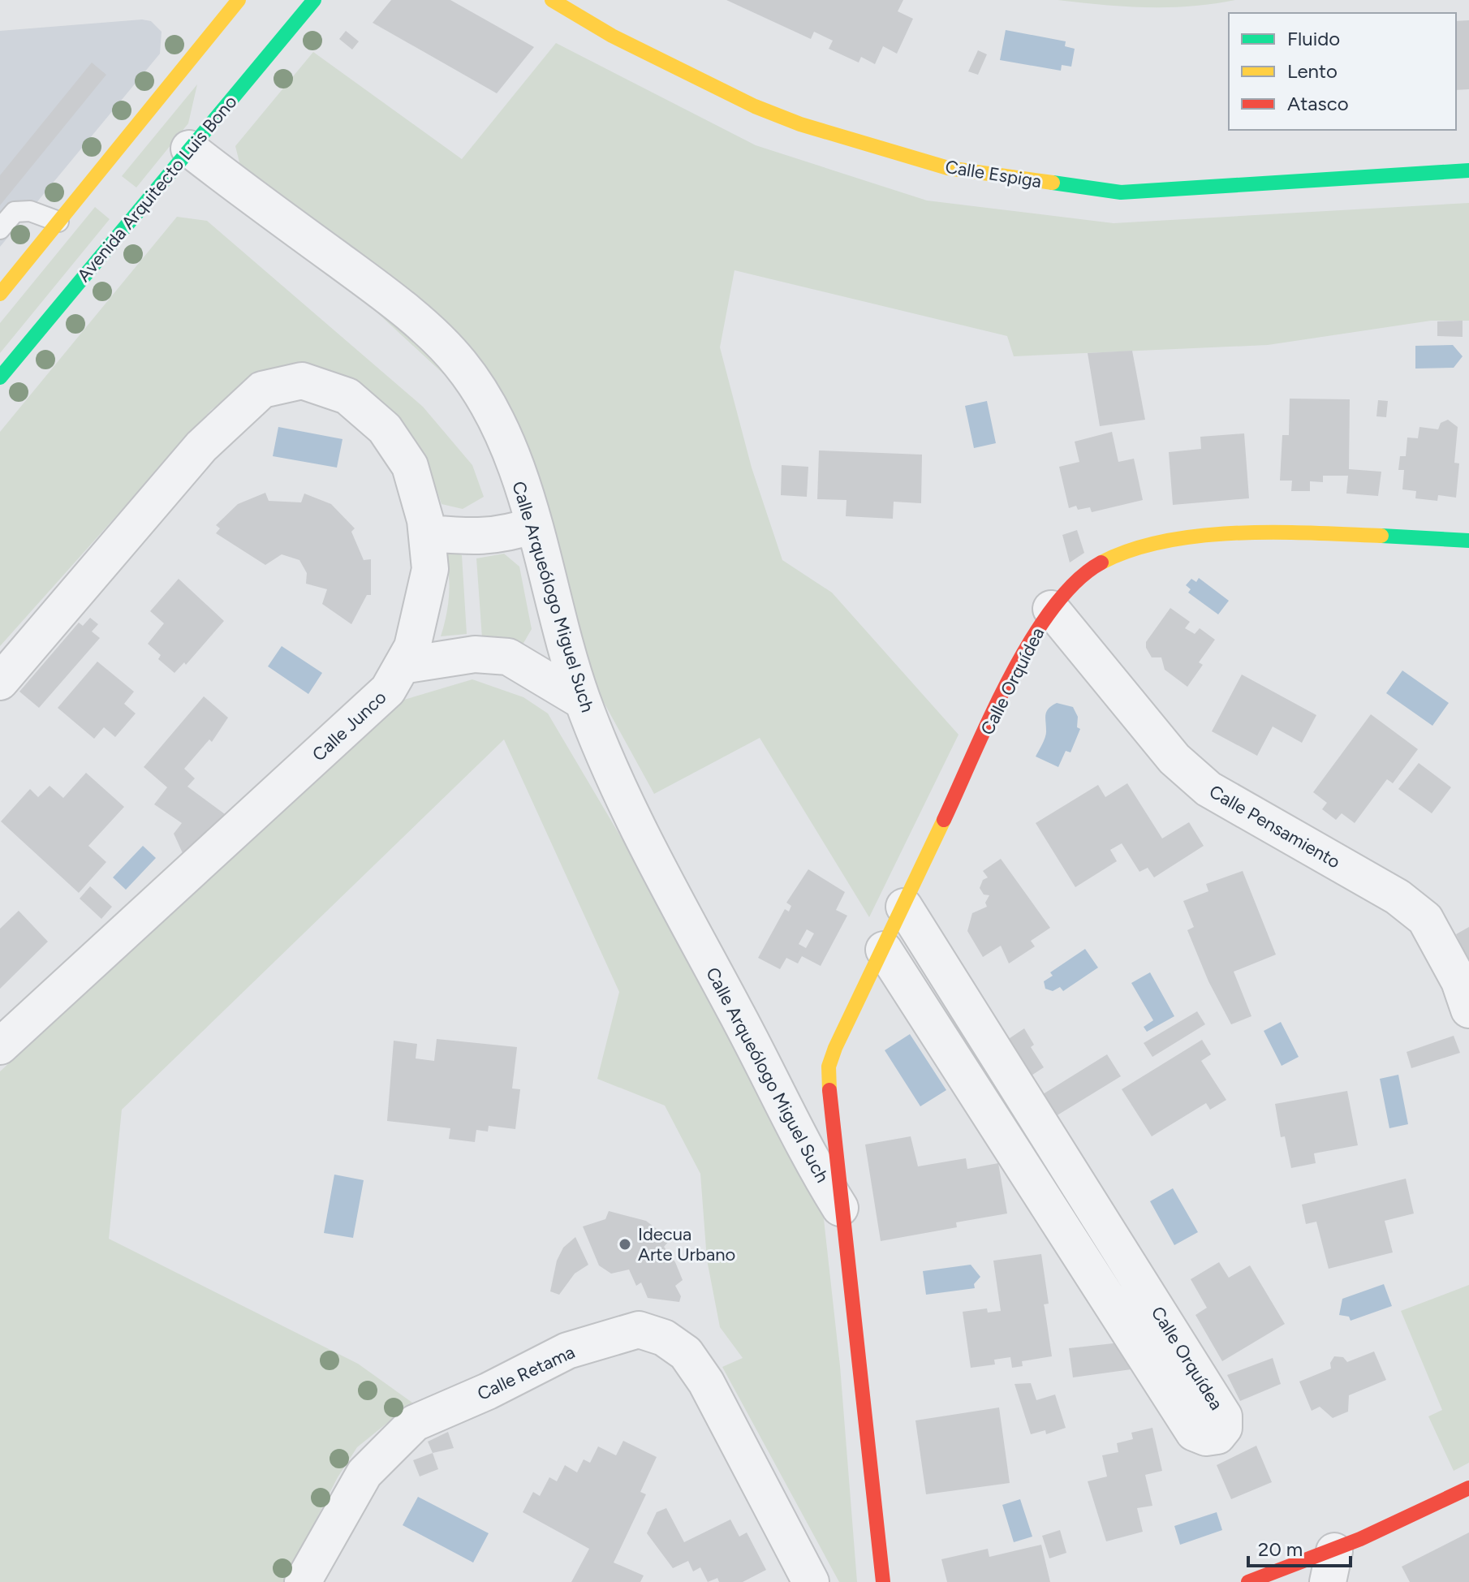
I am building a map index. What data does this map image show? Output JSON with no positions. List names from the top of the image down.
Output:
{
  "streets": {
    "street": [
      "Calle Espiga",
      "Avenida Arquitecto Luis Bono",
      "Calle Arqueólogo Miguel Such",
      "Calle Orquídea",
      "Calle Junco",
      "Calle Pensamiento",
      "Calle Retama"
    ]
  },
  "crossings": [
    ["Avenida Arquitecto Luis Bono", "Calle Arqueólogo Miguel Such"],
    ["Calle Arqueólogo Miguel Such", "Calle Orquídea"],
    ["Calle Orquídea", "Calle Pensamiento"]
  ],
  "places": ["Idecua Arte Urbano"],
  "legend": ["Fluido", "Lento", "Atasco"],
  "scale_bar": "20 m"
}
